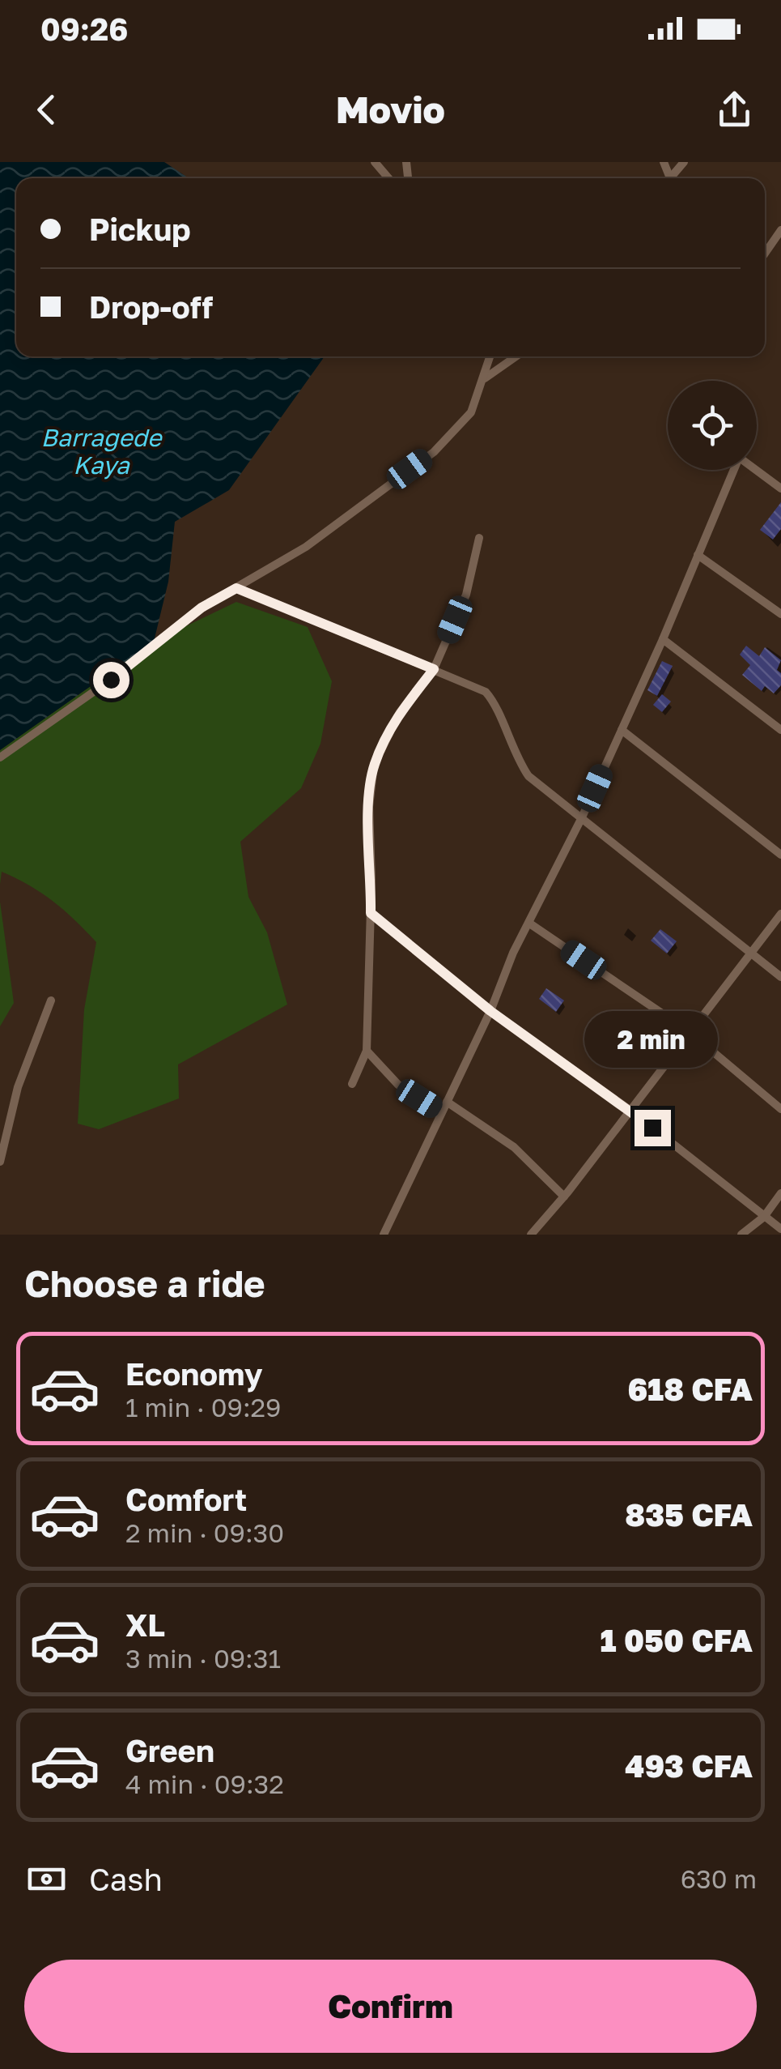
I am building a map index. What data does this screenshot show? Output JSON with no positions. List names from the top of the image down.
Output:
{
  "water": ["Barragede Kaya"],
  "page": {
    "status": "09:26",
    "header": "Movio",
    "banner": ["Pickup", "Drop-off"],
    "bubble": "2 min",
    "heading": "Choose a ride",
    "list": [
      {
        "name": "Economy",
        "note": "1 min · 09:29",
        "value": "618 CFA"
      },
      {
        "name": "Comfort",
        "note": "2 min · 09:30",
        "value": "835 CFA"
      },
      {
        "name": "XL",
        "note": "3 min · 09:31",
        "value": "1 050 CFA"
      },
      {
        "name": "Green",
        "note": "4 min · 09:32",
        "value": "493 CFA"
      }
    ],
    "pay": ["Cash", "630 m"],
    "buttons": "Confirm"
  }
}
